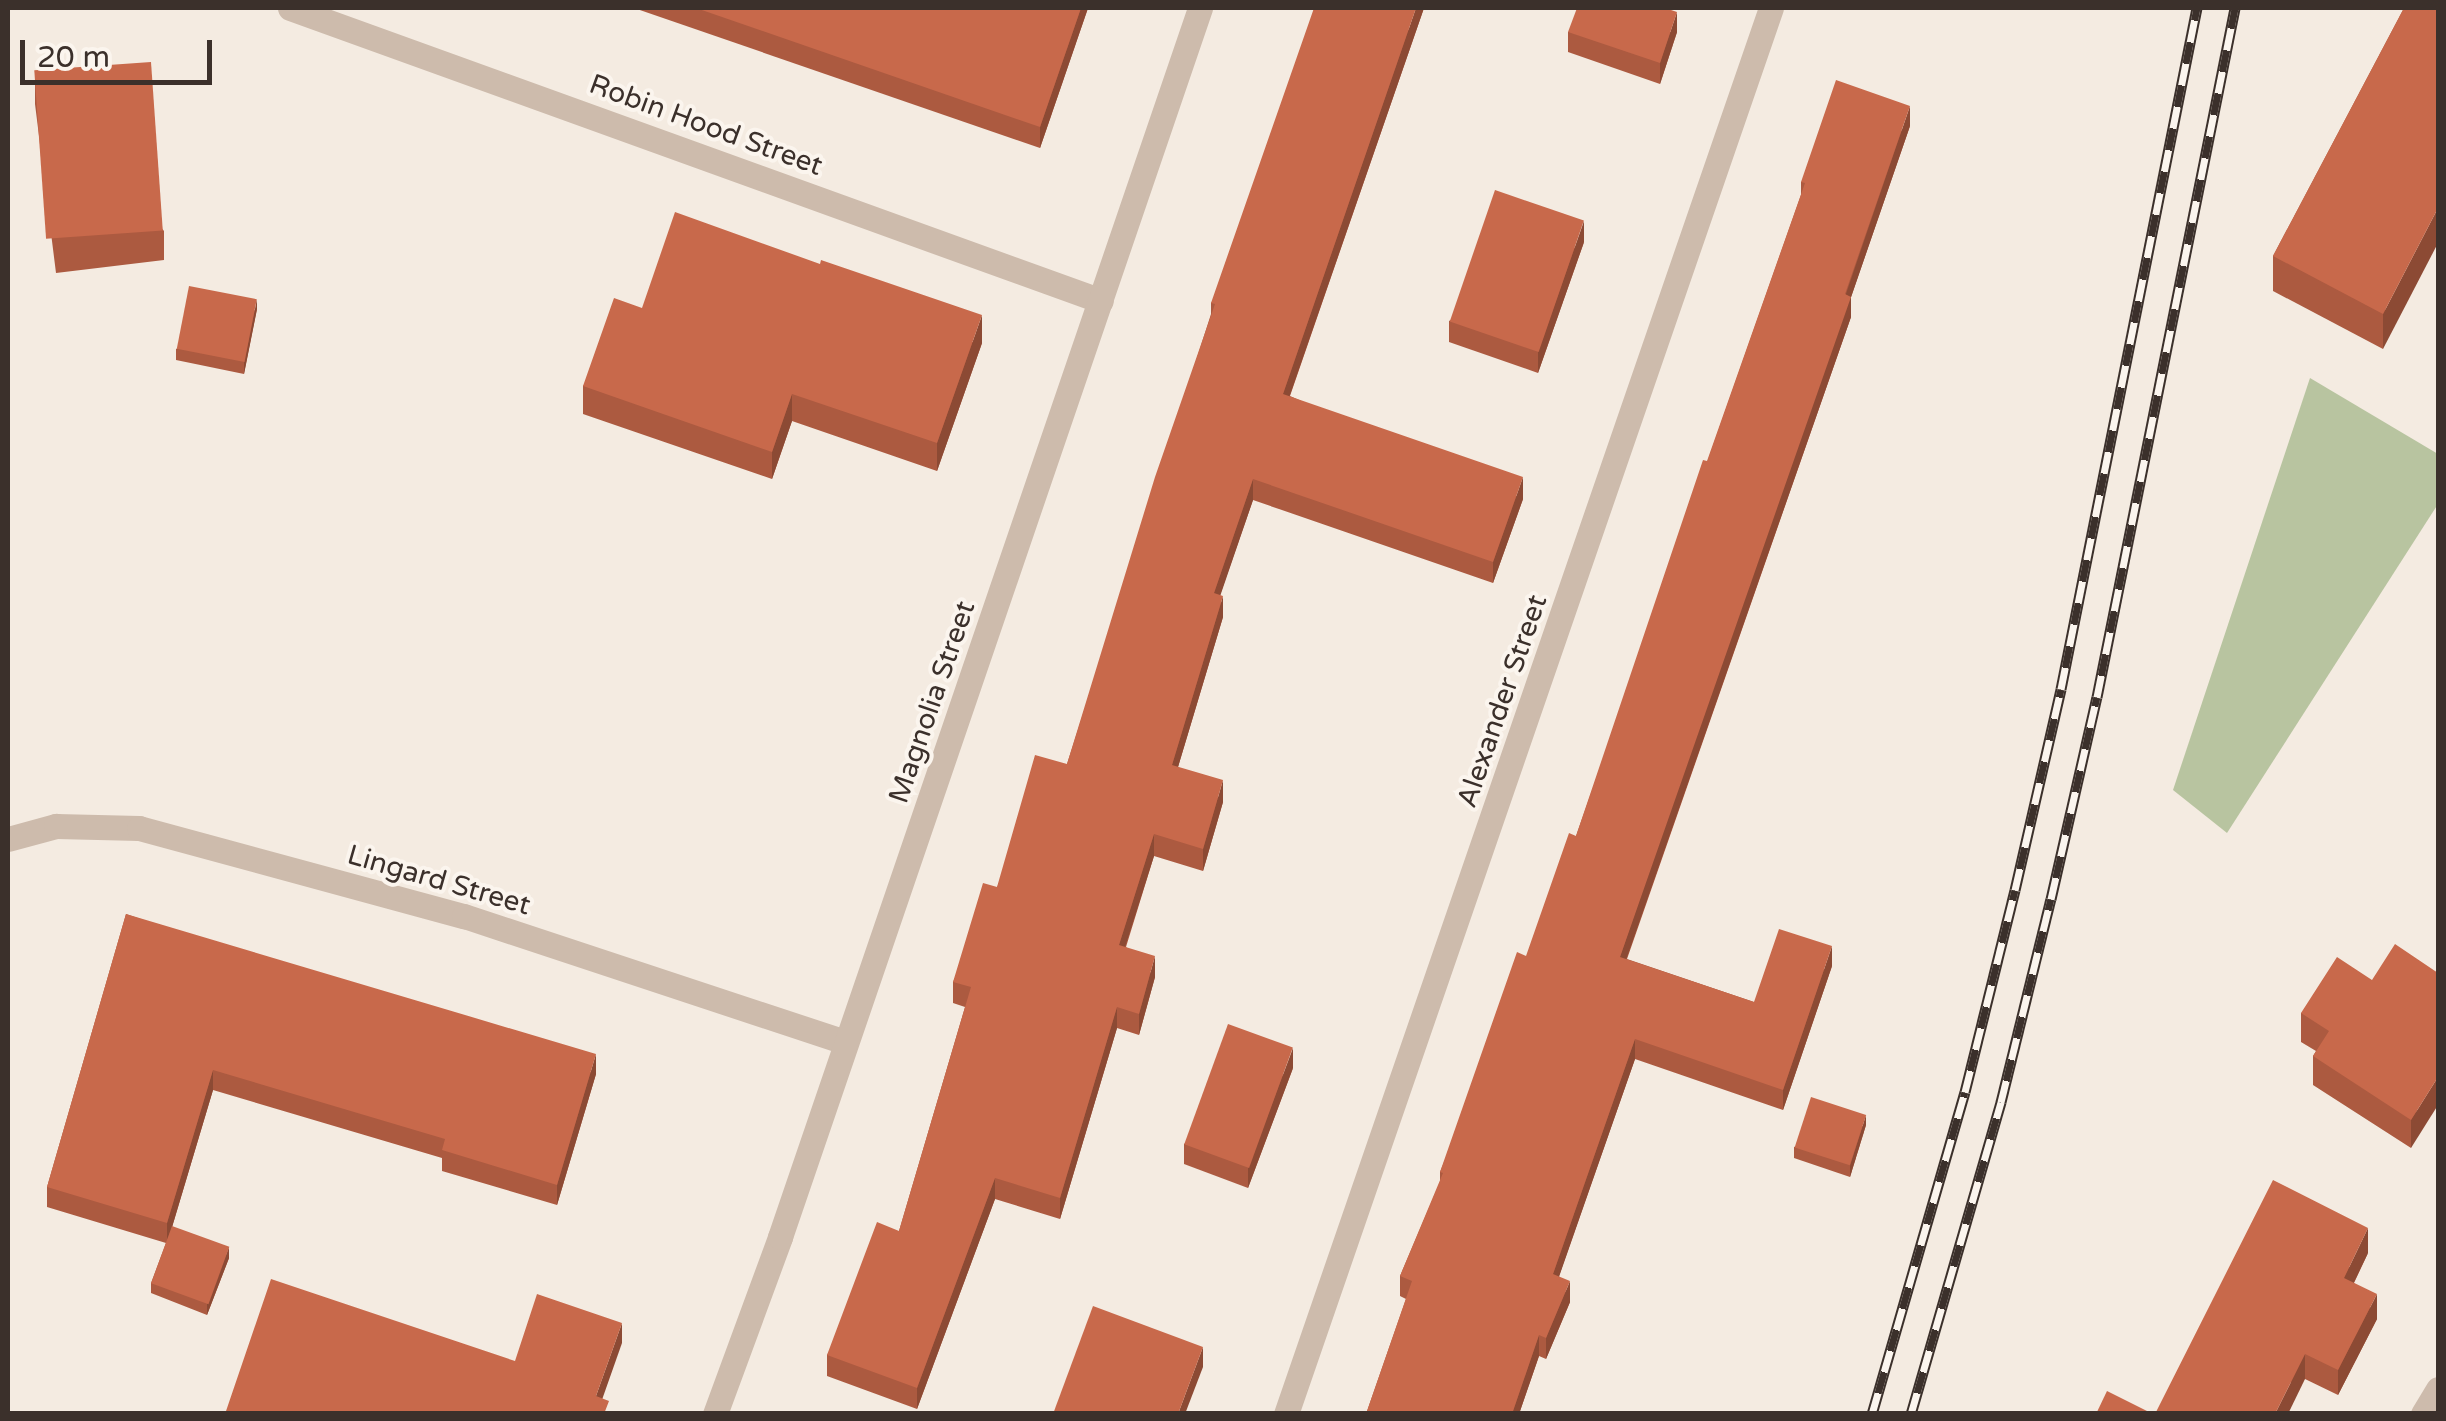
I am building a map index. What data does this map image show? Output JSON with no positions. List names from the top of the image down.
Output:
{
  "streets": {
    "street": [
      "Robin Hood Street",
      "Alexander Street",
      "Magnolia Street",
      "Lingard Street"
    ]
  },
  "crossings": [
    ["Robin Hood Street", "Magnolia Street"],
    ["Magnolia Street", "Lingard Street"]
  ],
  "scale_bar": "20 m"
}
